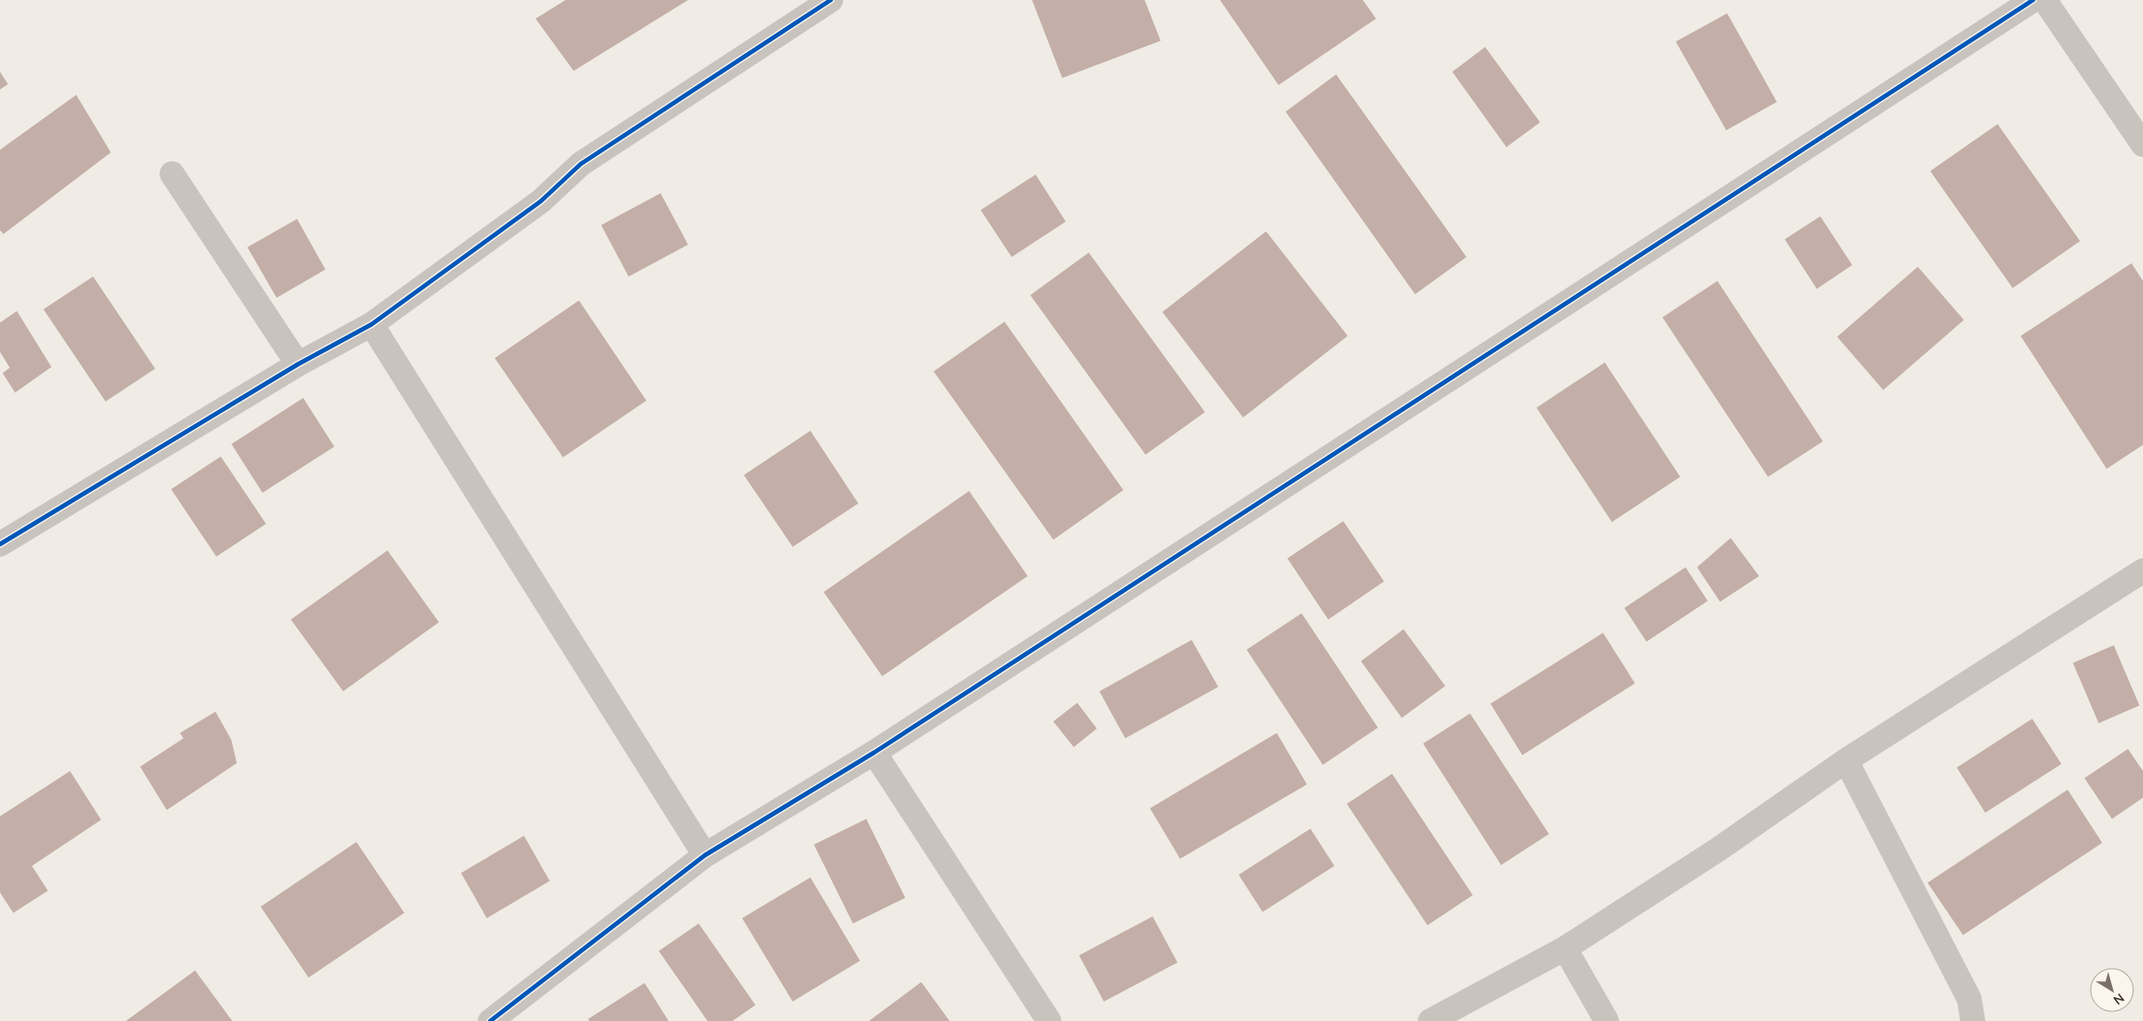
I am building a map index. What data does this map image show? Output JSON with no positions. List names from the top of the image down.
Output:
{
  "north": "bottom right"
}
